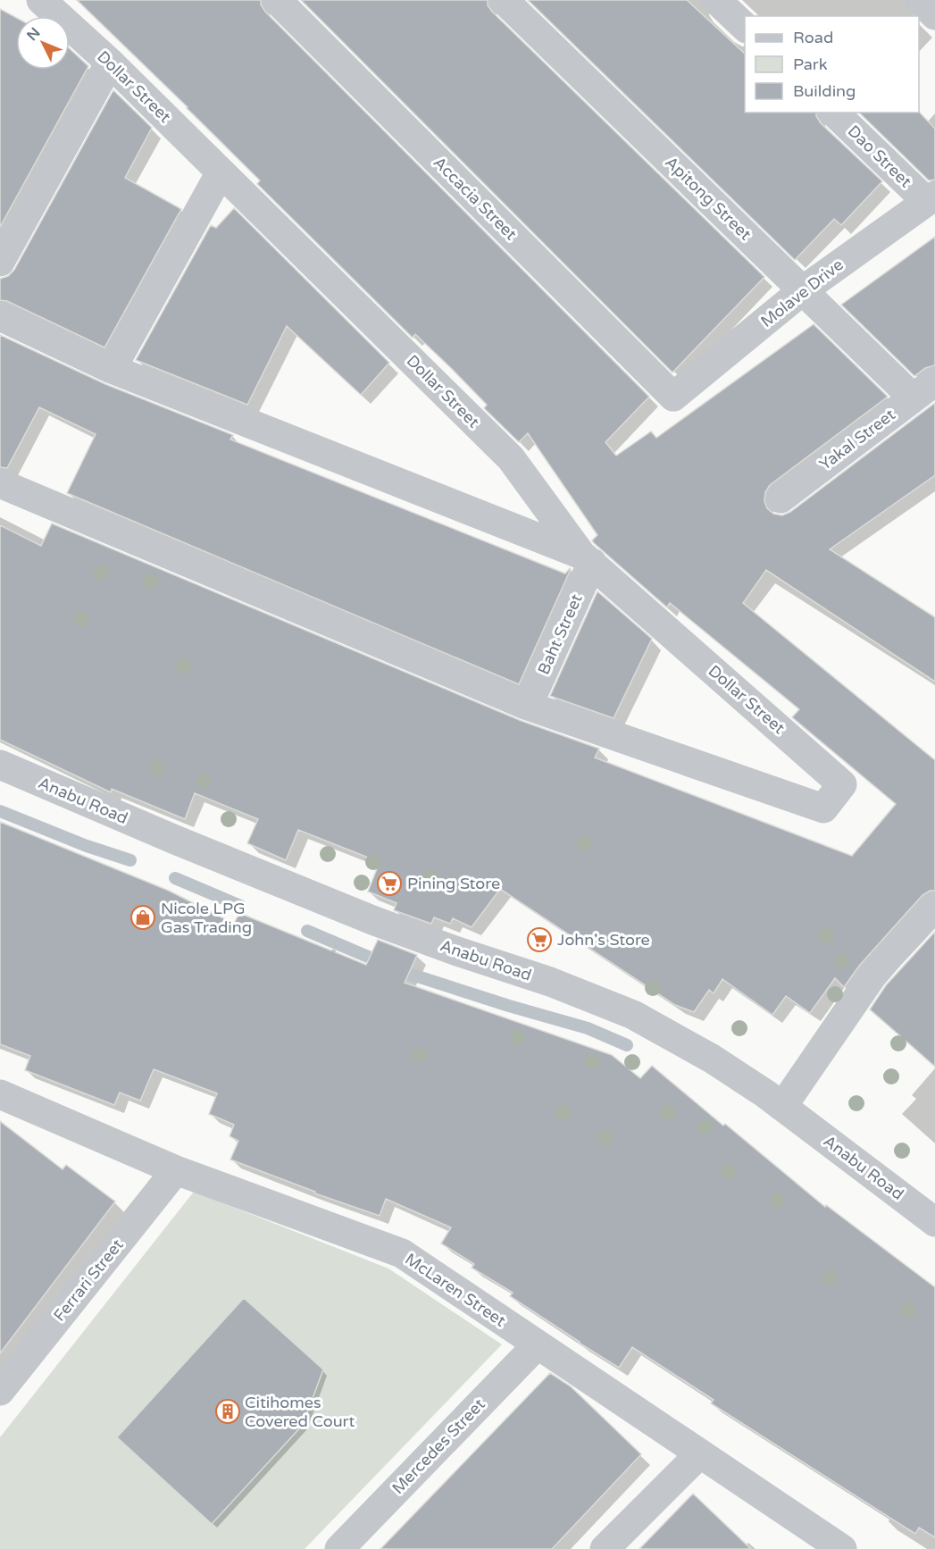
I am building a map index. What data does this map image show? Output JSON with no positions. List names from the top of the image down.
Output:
{
  "streets": {
    "street": [
      "Dollar Street",
      "Dao Street",
      "Accacia Street",
      "Apitong Street",
      "Molave Drive",
      "Yakal Street",
      "Baht Street",
      "Anabu Road",
      "Ferrari Street",
      "McLaren Street",
      "Mercedes Street"
    ]
  },
  "crossings": [
    ["Dollar Street", "Baht Street"],
    ["Dao Street", "Molave Drive"],
    ["Accacia Street", "Molave Drive"],
    ["Apitong Street", "Molave Drive"],
    ["Apitong Street", "Yakal Street"],
    ["Ferrari Street", "McLaren Street"],
    ["McLaren Street", "Mercedes Street"]
  ],
  "places": {
    "supermarket": ["Pining Store", "John's Store"],
    "shop": ["Nicole LPG Gas Trading"],
    "building": ["Citihomes Covered Court"]
  },
  "legend": ["Road", "Park", "Building"],
  "north": "top left"
}
